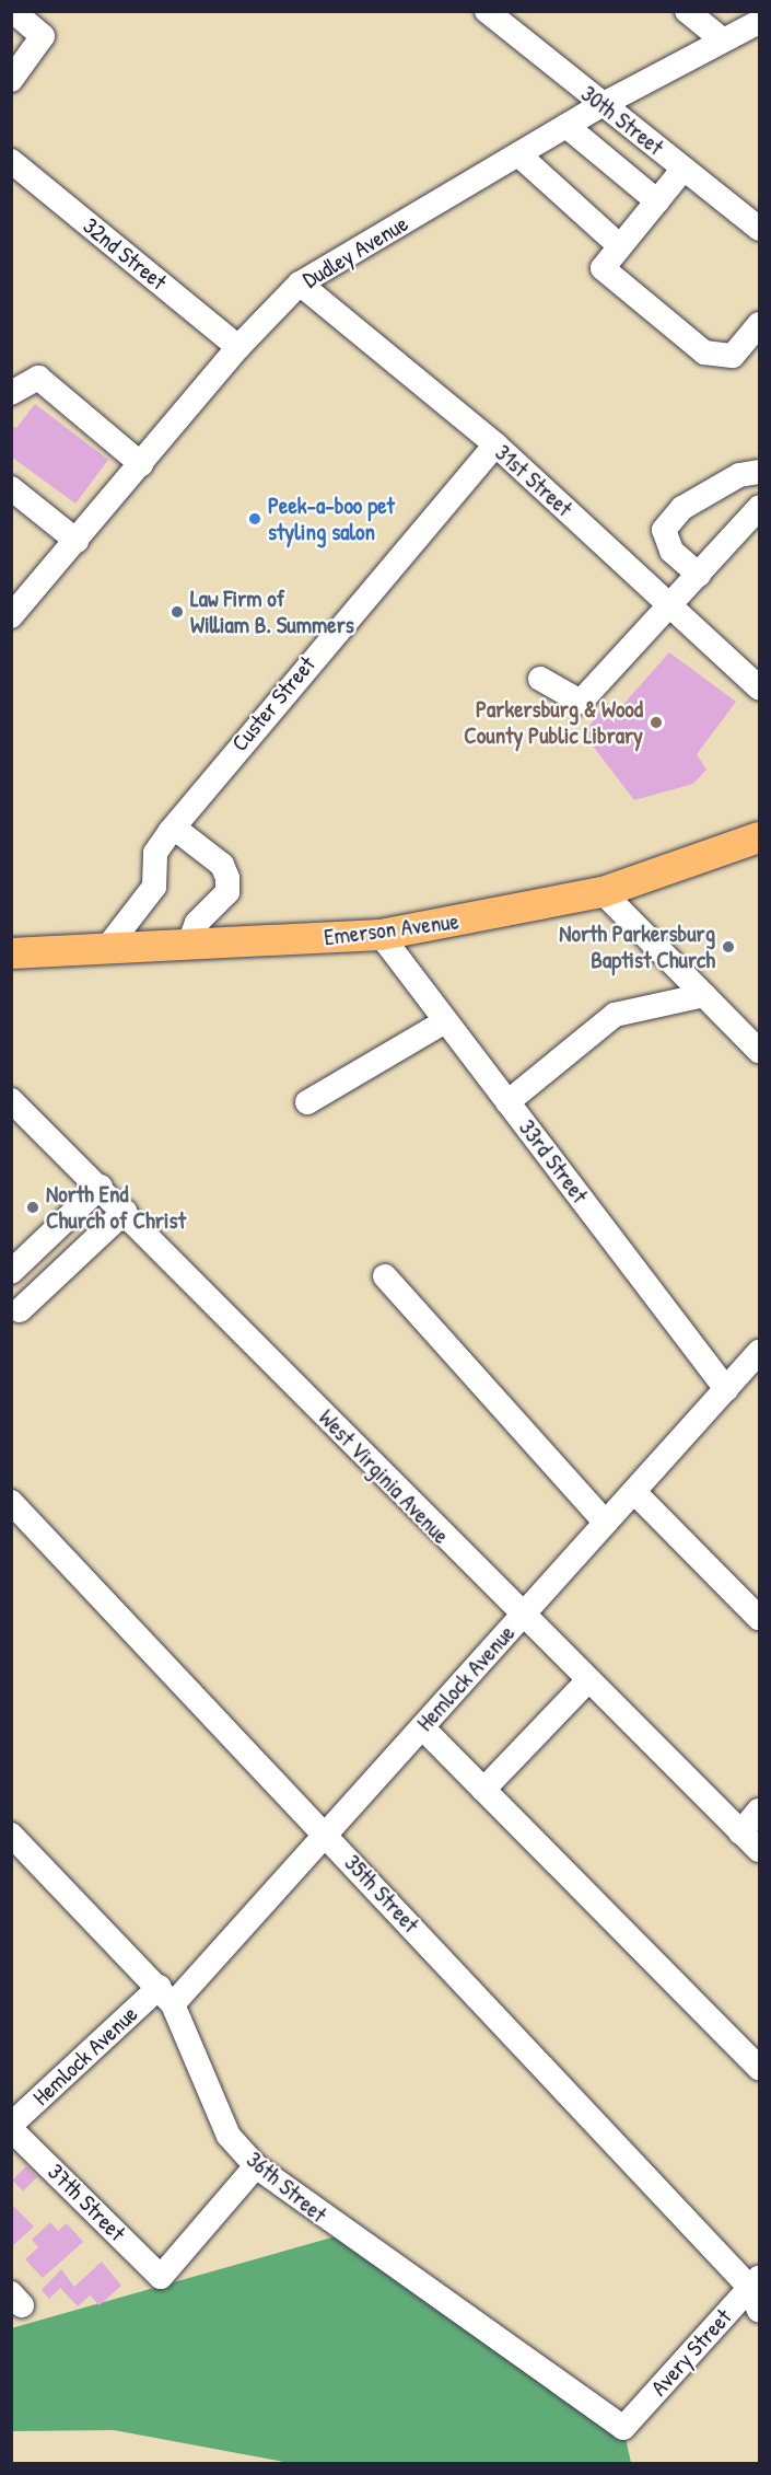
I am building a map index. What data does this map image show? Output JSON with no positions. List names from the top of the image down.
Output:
{
  "streets": {
    "main road": ["Emerson Avenue"],
    "street": [
      "30th Street",
      "Dudley Avenue",
      "32nd Street",
      "31st Street",
      "Custer Street",
      "33rd Street",
      "West Virginia Avenue",
      "Hemlock Avenue",
      "35th Street",
      "36th Street",
      "37th Street",
      "Avery Street"
    ]
  },
  "crossings": [
    ["30th Street", "Dudley Avenue"],
    ["Dudley Avenue", "32nd Street"],
    ["Dudley Avenue", "31st Street"],
    ["31st Street", "Custer Street"],
    ["Custer Street", "Emerson Avenue"],
    ["Emerson Avenue", "33rd Street"],
    ["33rd Street", "Hemlock Avenue"],
    ["West Virginia Avenue", "Hemlock Avenue"],
    ["Hemlock Avenue", "35th Street"],
    ["Hemlock Avenue", "36th Street"],
    ["Hemlock Avenue", "37th Street"],
    ["35th Street", "Avery Street"],
    ["36th Street", "37th Street"],
    ["36th Street", "Avery Street"]
  ],
  "places": [
    "Peek-a-boo pet styling salon",
    "Law Firm of William B. Summers",
    "Parkersburg & Wood County Public Library",
    "North Parkersburg Baptist Church",
    "North End Church of Christ"
  ]
}
